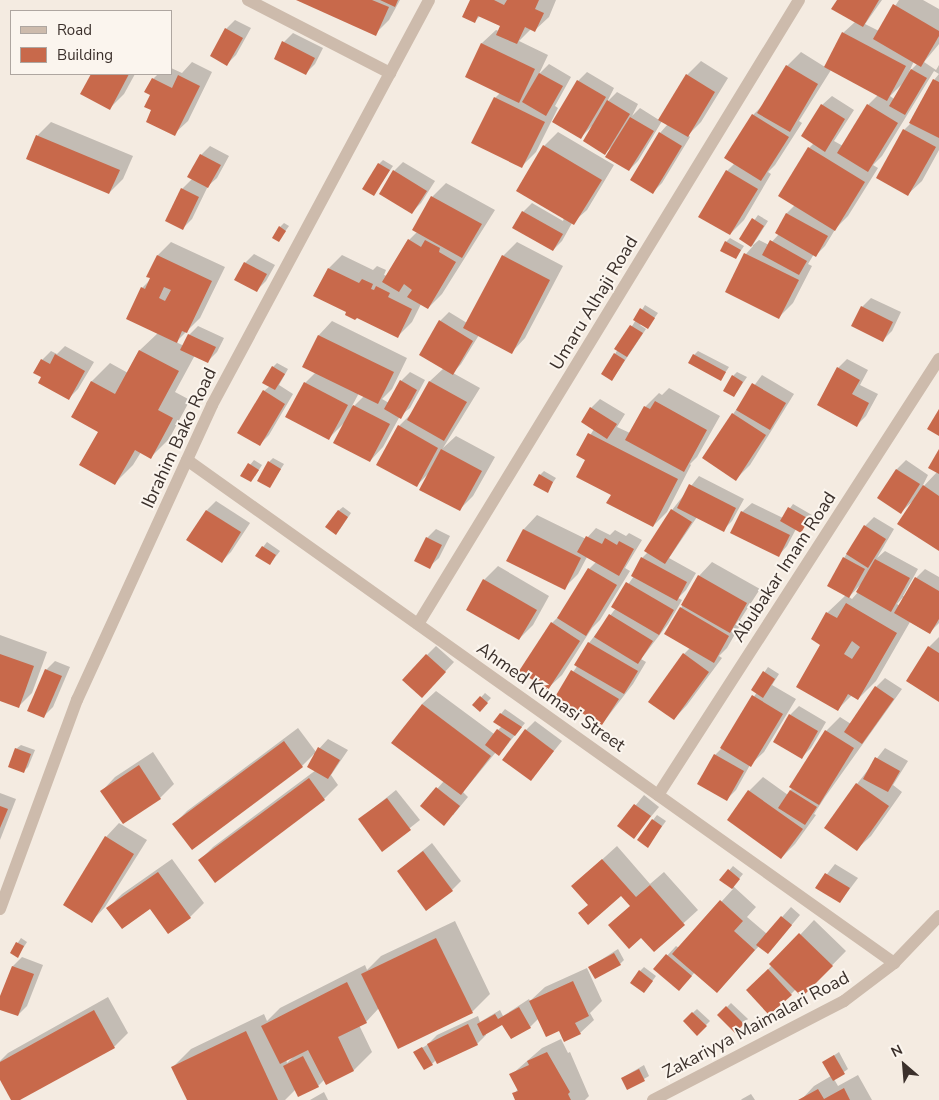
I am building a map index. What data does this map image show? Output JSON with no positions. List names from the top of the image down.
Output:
{
  "streets": {
    "street": [
      "Umaru Alhaji Road",
      "Ibrahim Bako Road",
      "Abubakar Imam Road",
      "Ahmed Kumasi Street",
      "Zakariyya Maimalari Road"
    ]
  },
  "crossings": [
    ["Umaru Alhaji Road", "Ahmed Kumasi Street"],
    ["Ibrahim Bako Road", "Ahmed Kumasi Street"],
    ["Abubakar Imam Road", "Ahmed Kumasi Street"],
    ["Ahmed Kumasi Street", "Zakariyya Maimalari Road"]
  ],
  "legend": ["Road", "Building"],
  "north": "top left"
}
